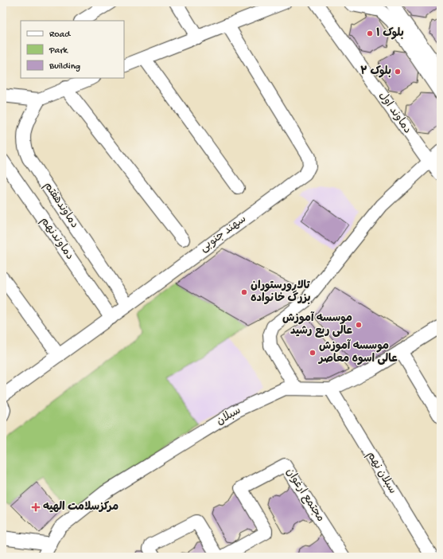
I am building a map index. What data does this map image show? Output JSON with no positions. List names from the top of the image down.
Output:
{
  "streets": {
    "street": [
      "دماوند اول",
      "دماوندهفتم",
      "سهند جنوبی",
      "دماوندنهم",
      "سبلان",
      "سبلان نهم",
      "مجتمع ارغوان"
    ]
  },
  "crossings": [
    ["دماوندهفتم", "سهند جنوبی"],
    ["سهند جنوبی", "دماوندنهم"],
    ["سبلان", "سبلان نهم"]
  ],
  "places": {
    "other": [
      "بلوک ۱",
      "بلوک ۲",
      "تالارورستوران بزرگ خانواده",
      "موسسه آموزش عالی ربع رشید",
      "موسسه آموزش عالی اسوه معاصر"
    ],
    "health": ["مرکزسلامت الهیه"]
  },
  "legend": ["Road", "Park", "Building"]
}
